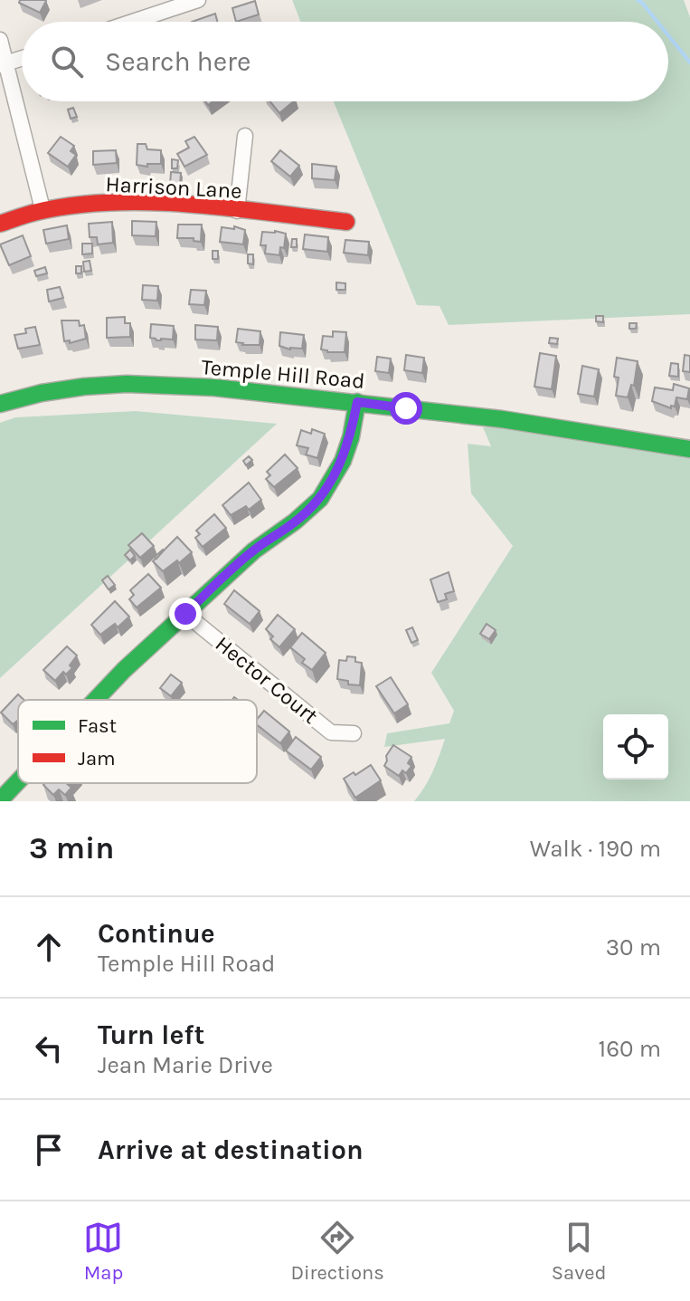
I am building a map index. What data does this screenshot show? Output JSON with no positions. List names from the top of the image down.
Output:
{
  "streets": {
    "street": ["Harrison Lane", "Temple Hill Road", "Hector Court"]
  },
  "legend": ["Fast", "Jam"],
  "page": {
    "search": "Search here",
    "heading": ["3 min", "Walk · 190 m"],
    "list": [
      ["Continue", "Temple Hill Road", "30 m"],
      ["Turn left", "Jean Marie Drive", "160 m"],
      "Arrive at destination"
    ],
    "nav": ["Map", "Directions", "Saved"]
  }
}
